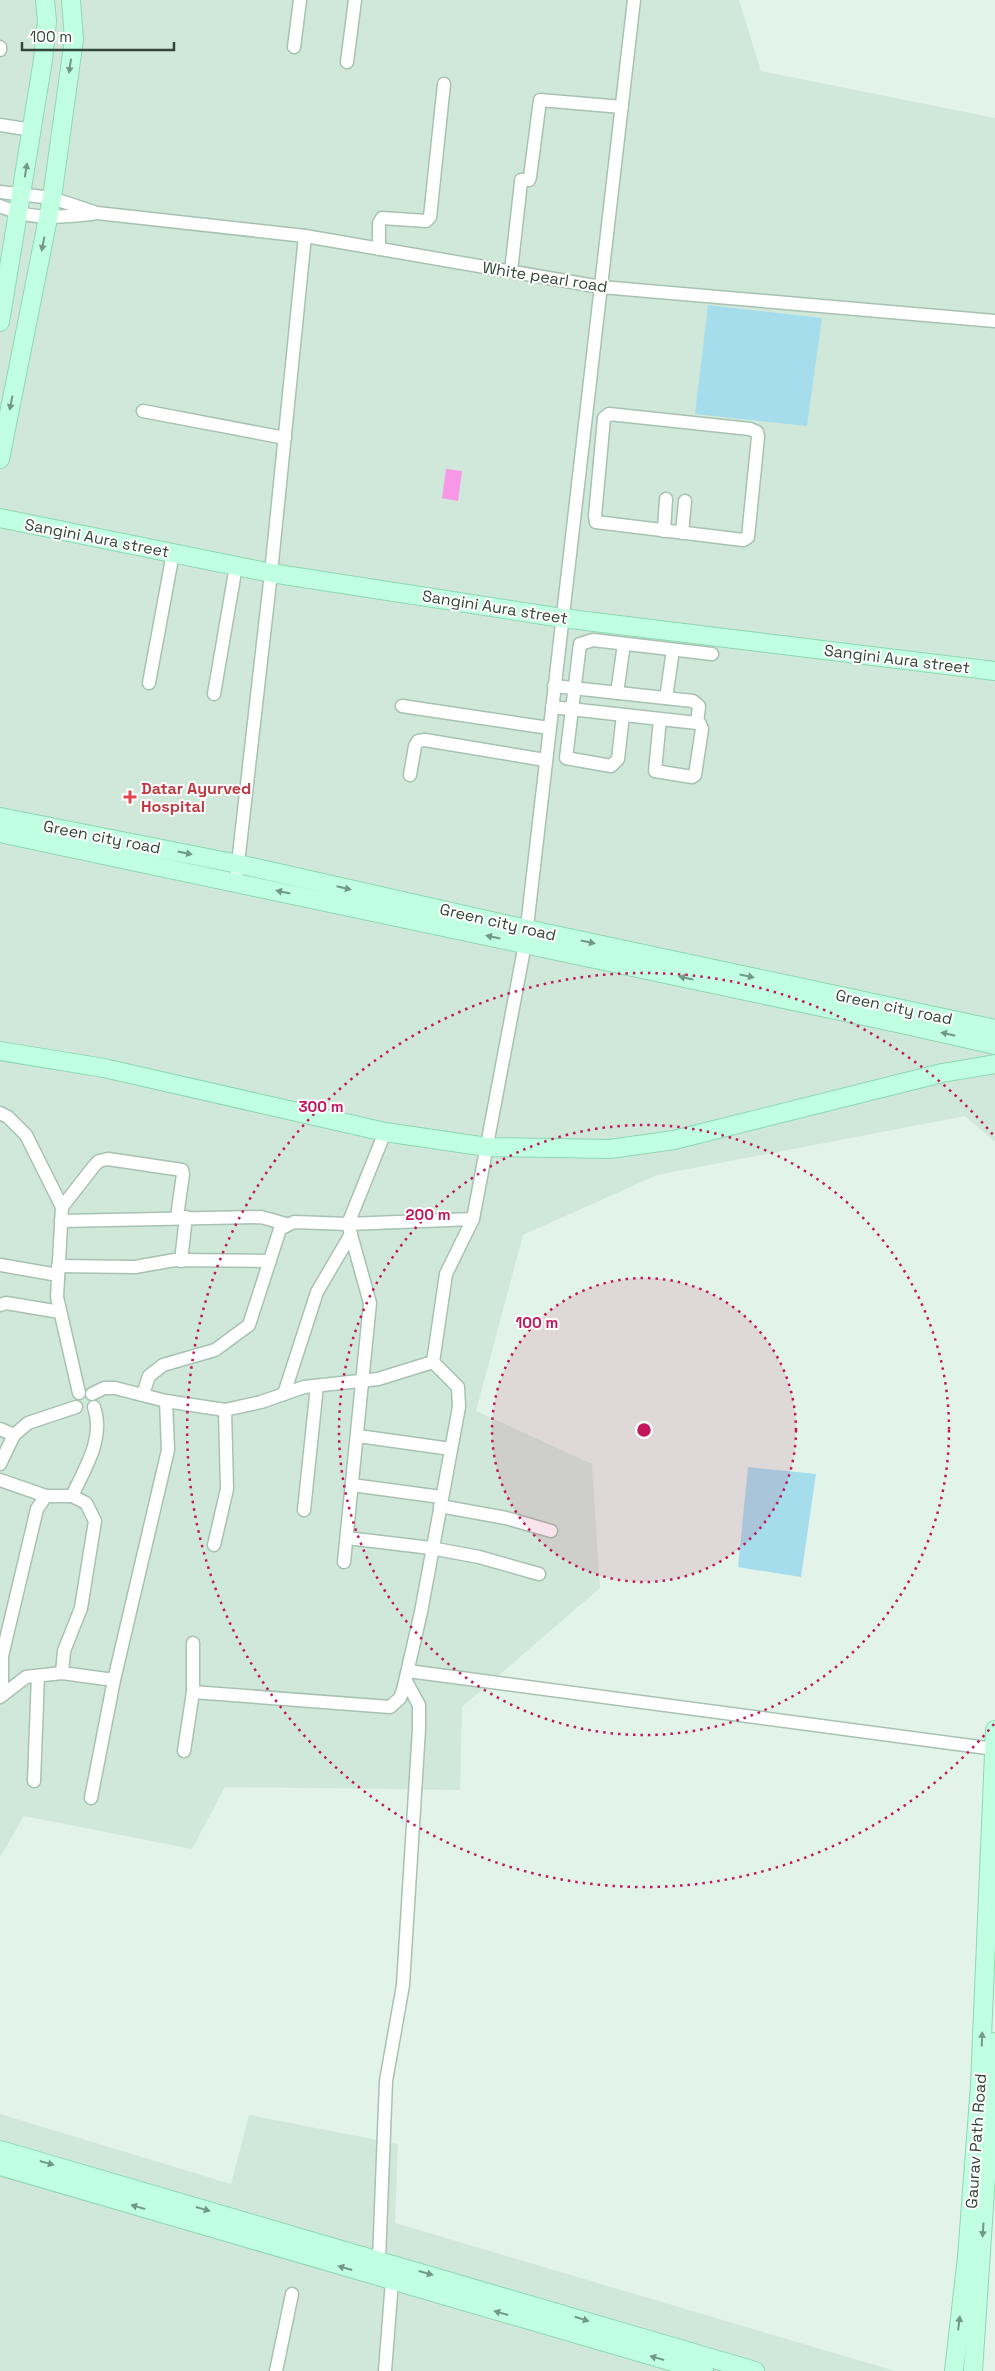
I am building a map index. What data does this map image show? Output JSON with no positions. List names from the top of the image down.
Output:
{
  "streets": {
    "street": [
      "White pearl road",
      "Sangini Aura street",
      "Green city road",
      "Gaurav Path Road"
    ]
  },
  "places": {
    "health": ["Datar Ayurved Hospital"]
  },
  "scale_bar": "100 m",
  "rings": ["300 m", "200 m", "100 m"]
}
